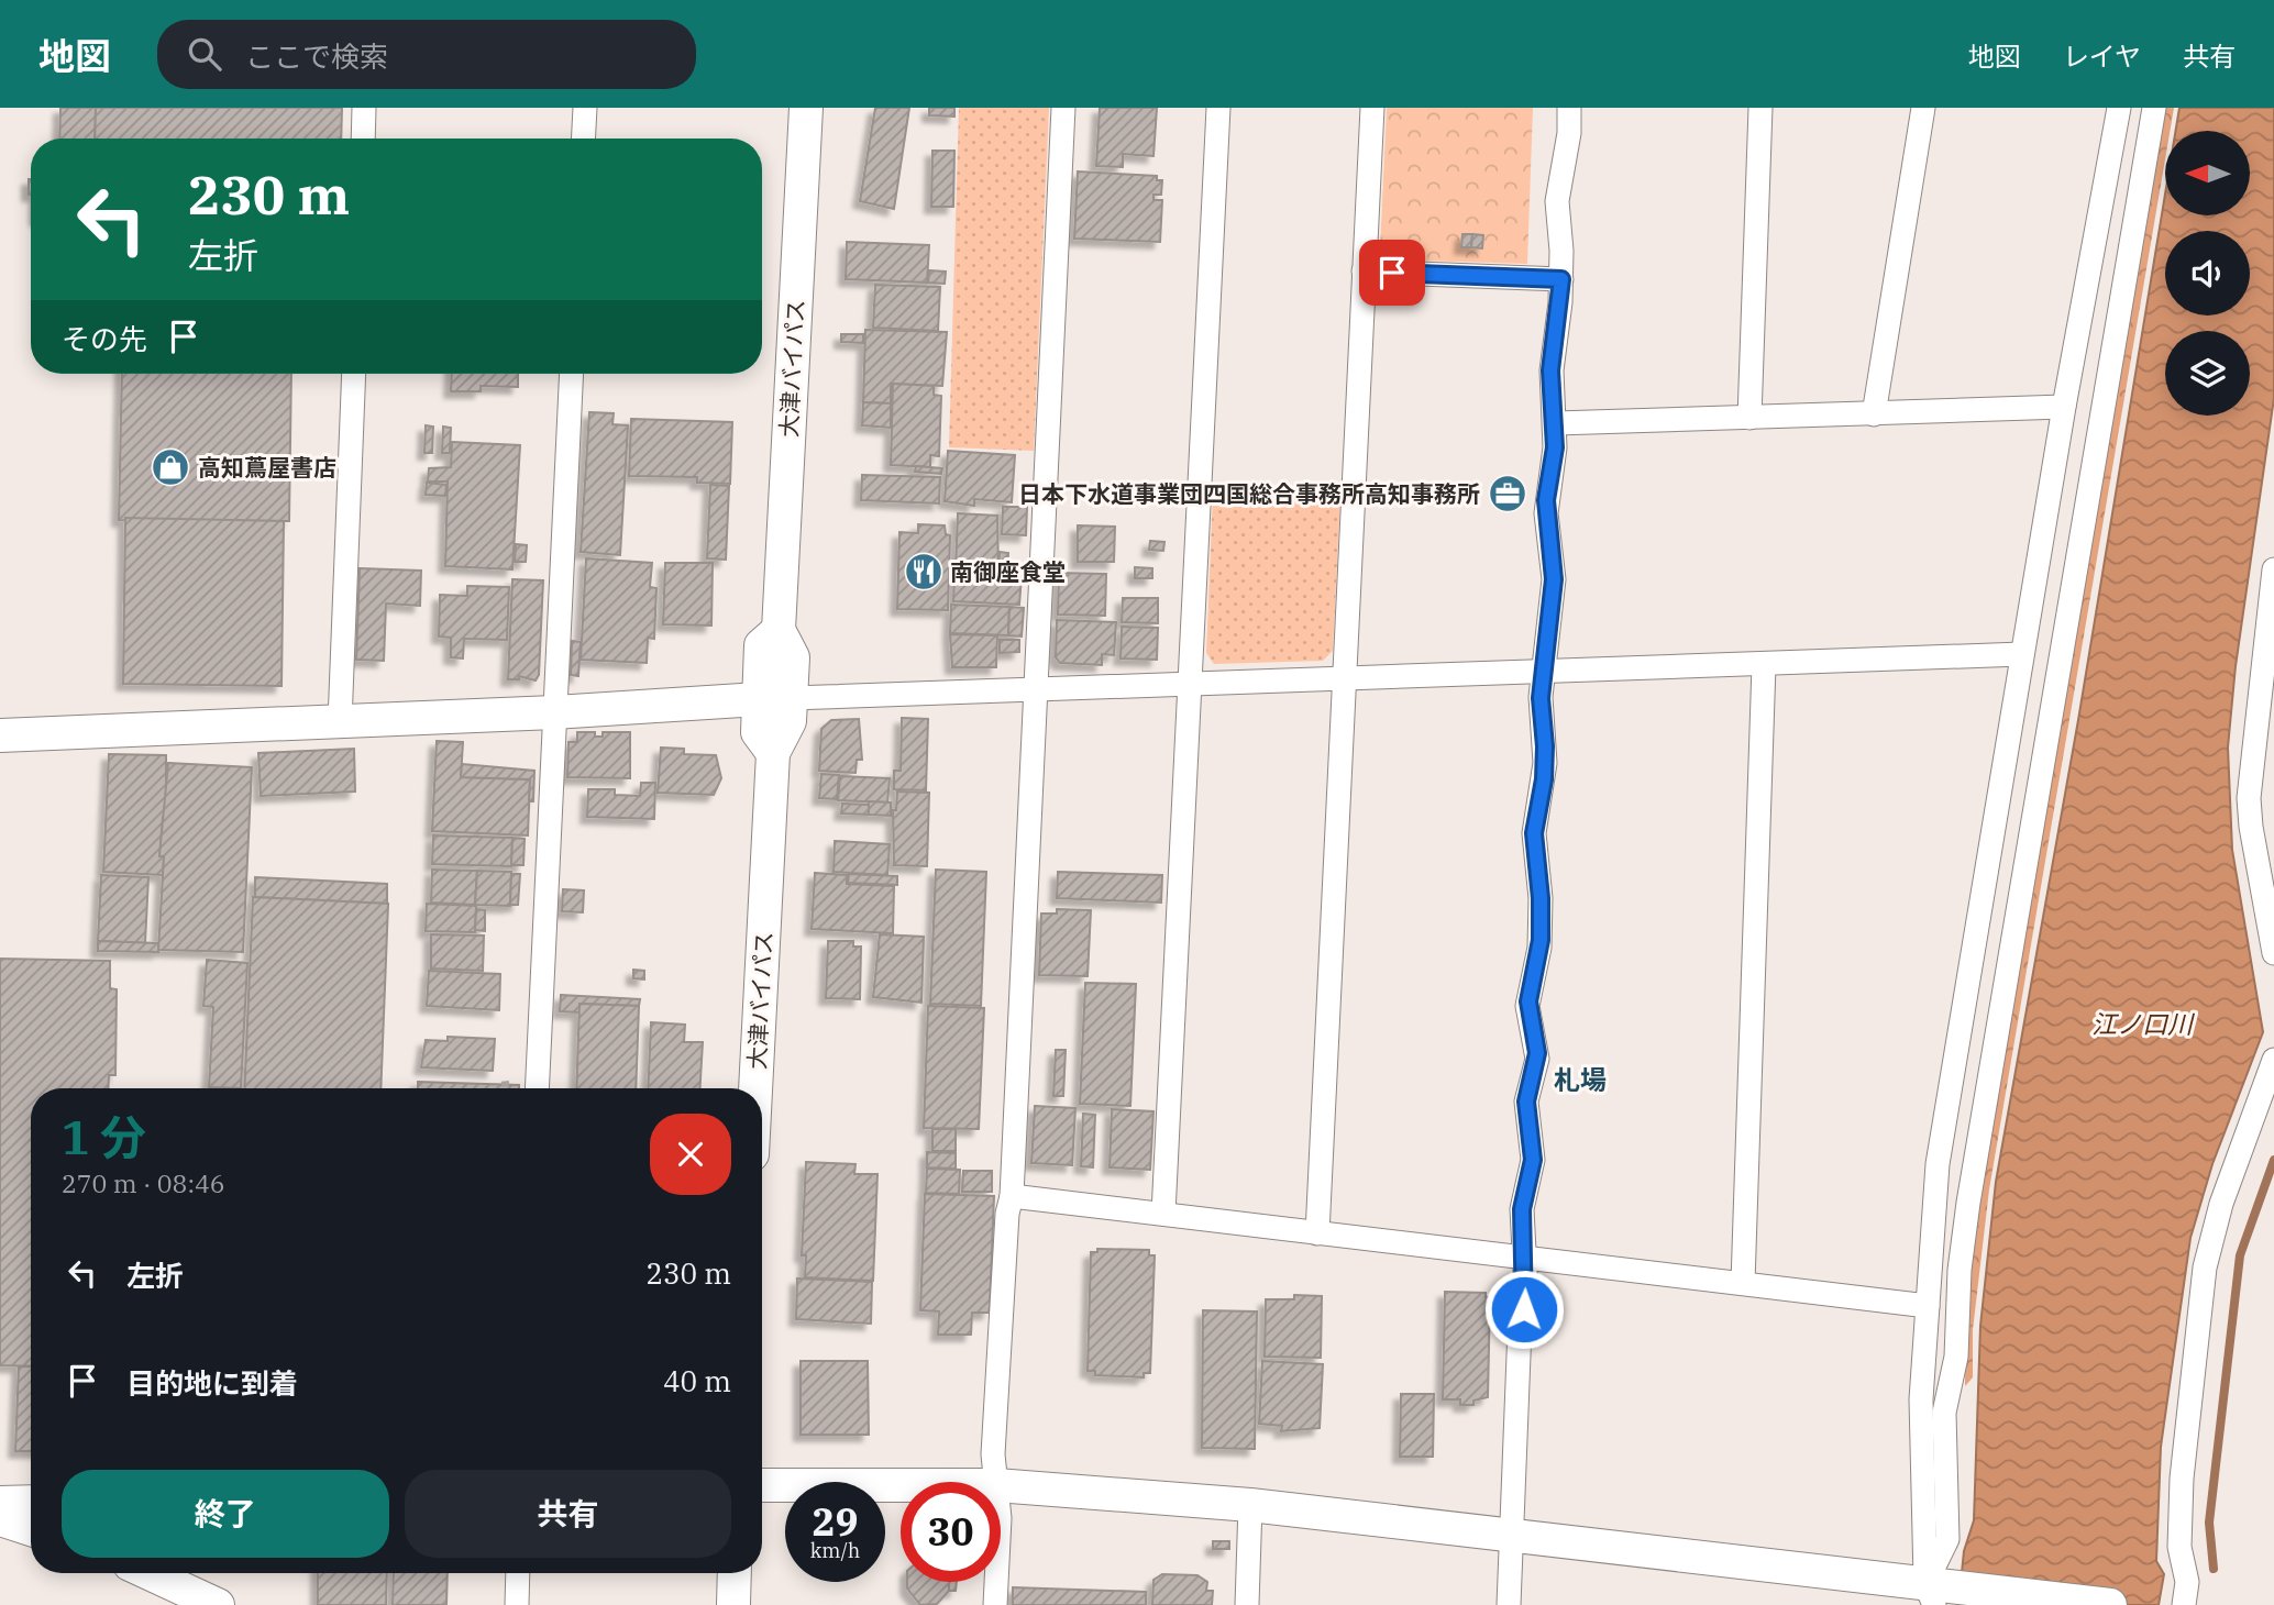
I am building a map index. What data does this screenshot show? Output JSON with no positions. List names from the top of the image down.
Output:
{
  "streets": {
    "street": ["大津バイパス"]
  },
  "districts": ["札場"],
  "water": ["江ノ口川"],
  "places": {
    "shop": ["高知蔦屋書店"],
    "office": ["日本下水道事業団四国総合事務所高知事務所"],
    "restaurant": ["南御座食堂"]
  },
  "north": "left",
  "page": {
    "header": "地図",
    "search": "ここで検索",
    "nav": ["地図", "レイヤ", "共有"],
    "turn": ["230 m", "左折"],
    "then": "その先",
    "heading": ["1 分", "270 m · 08:46"],
    "list": [
      {
        "name": "左折",
        "value": "230 m"
      },
      {
        "name": "目的地に到着",
        "value": "40 m"
      }
    ],
    "buttons": ["終了", "共有"],
    "speed": "29 km/h",
    "limit": "30"
  }
}
